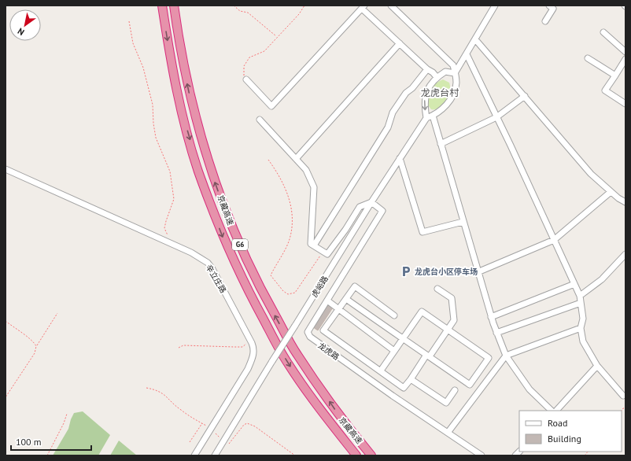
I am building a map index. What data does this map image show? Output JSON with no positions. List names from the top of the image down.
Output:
{
  "streets": {
    "highway": ["京藏高速", "G6"],
    "street": ["辛立庄路", "虎峪路", "龙虎路"]
  },
  "crossings": [
    ["虎峪路", "龙虎路"]
  ],
  "districts": ["龙虎台村"],
  "places": {
    "parking": ["龙虎台小区停车场"]
  },
  "legend": ["Road", "Building"],
  "scale_bar": "100 m",
  "north": "bottom left"
}
